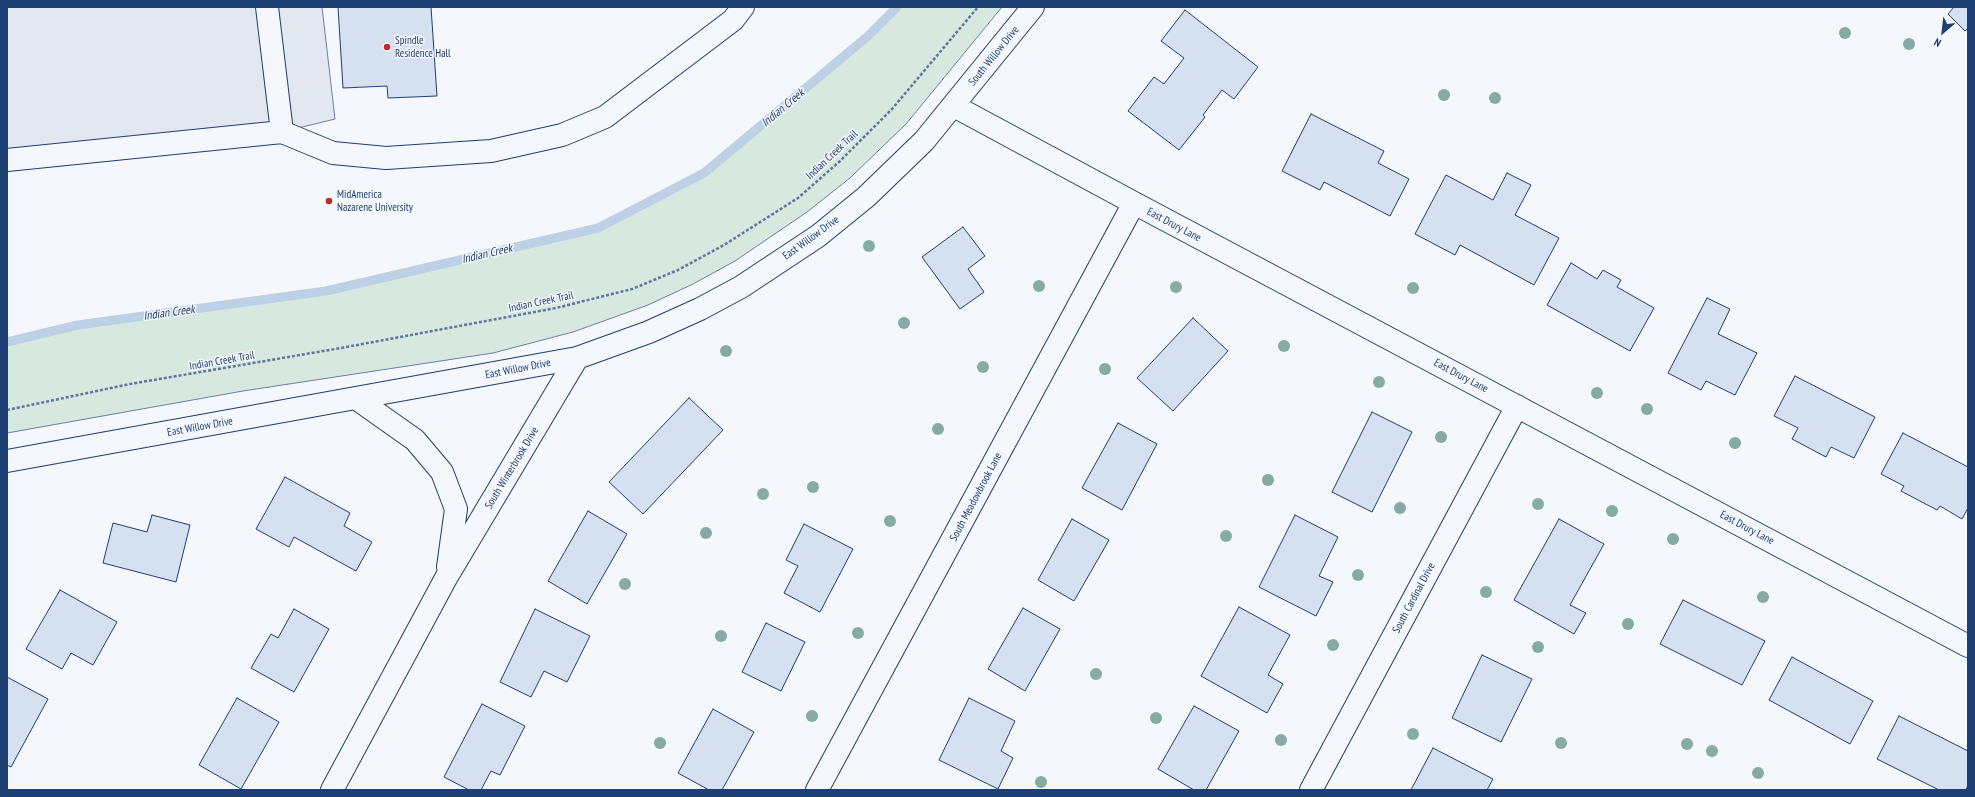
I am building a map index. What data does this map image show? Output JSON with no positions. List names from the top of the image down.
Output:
{
  "streets": {
    "street": [
      "South Willow Drive",
      "East Drury Lane",
      "East Willow Drive",
      "South Winterbrook Drive",
      "South Meadowbrook Lane",
      "South Cardinal Drive"
    ],
    "path": ["Indian Creek Trail"]
  },
  "crossings": [
    ["South Willow Drive", "East Drury Lane"],
    ["South Willow Drive", "East Willow Drive"],
    ["East Drury Lane", "East Willow Drive"],
    ["East Drury Lane", "South Meadowbrook Lane"],
    ["East Drury Lane", "South Cardinal Drive"],
    ["East Willow Drive", "South Winterbrook Drive"]
  ],
  "water": ["Indian Creek"],
  "places": ["Spindle Residence Hall", "MidAmerica Nazarene University"],
  "north": "bottom left"
}
